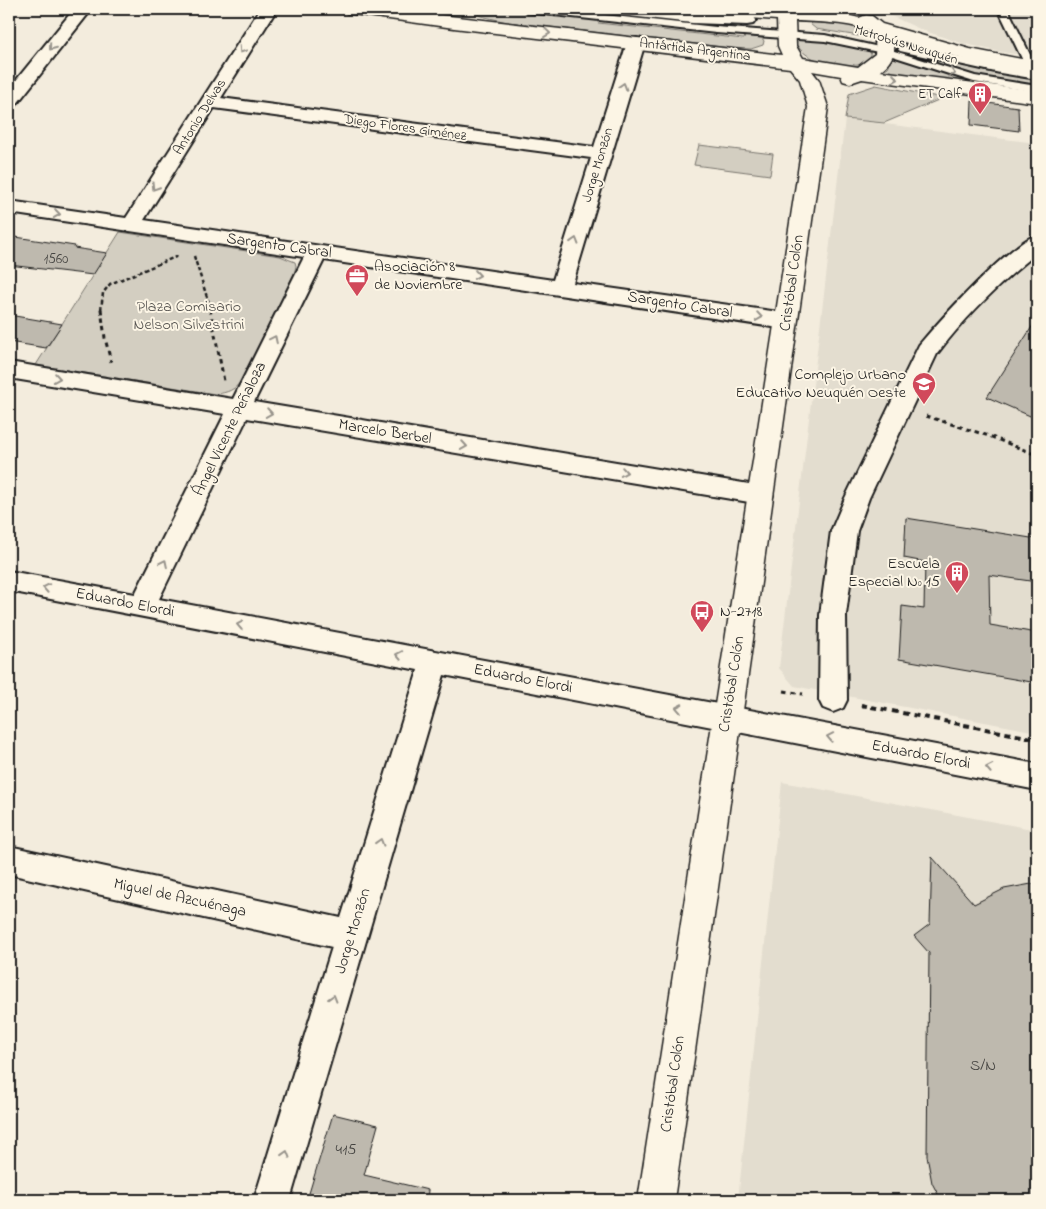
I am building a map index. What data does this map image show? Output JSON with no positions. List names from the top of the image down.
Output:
{
  "streets": {
    "main road": ["Antártida Argentina", "Cristóbal Colón"],
    "street": [
      "Antonio Delvas",
      "Diego Flores Giménez",
      "Jorge Monzón",
      "Sargento Cabral",
      "Ángel Vicente Peñaloza",
      "Marcelo Berbel",
      "Eduardo Elordi",
      "Miguel de Azcuénaga"
    ],
    "lane": ["Metrobús Neuquén"]
  },
  "crossings": [
    ["Metrobús Neuquén", "Cristóbal Colón"],
    ["Antártida Argentina", "Jorge Monzón"],
    ["Antártida Argentina", "Cristóbal Colón"],
    ["Antonio Delvas", "Diego Flores Giménez"],
    ["Antonio Delvas", "Sargento Cabral"],
    ["Diego Flores Giménez", "Jorge Monzón"],
    ["Jorge Monzón", "Sargento Cabral"],
    ["Jorge Monzón", "Eduardo Elordi"],
    ["Jorge Monzón", "Miguel de Azcuénaga"],
    ["Sargento Cabral", "Cristóbal Colón"],
    ["Sargento Cabral", "Ángel Vicente Peñaloza"],
    ["Cristóbal Colón", "Marcelo Berbel"],
    ["Cristóbal Colón", "Eduardo Elordi"],
    ["Ángel Vicente Peñaloza", "Marcelo Berbel"],
    ["Ángel Vicente Peñaloza", "Eduardo Elordi"]
  ],
  "one_way": [
    "Jorge Monzón",
    "Sargento Cabral",
    "Ángel Vicente Peñaloza",
    "Marcelo Berbel",
    "Eduardo Elordi"
  ],
  "parks": ["Plaza Comisario Nelson Silvestrini"],
  "places": {
    "building": ["ET Calf", "Escuela Especial Nº 15"],
    "office": ["Asociación 8 de Noviembre"],
    "school or university": ["Complejo Urbano Educativo Neuquén Oeste"],
    "bus stop": ["N-2718"]
  },
  "house_numbers": ["1560", "S/N", "415"]
}
